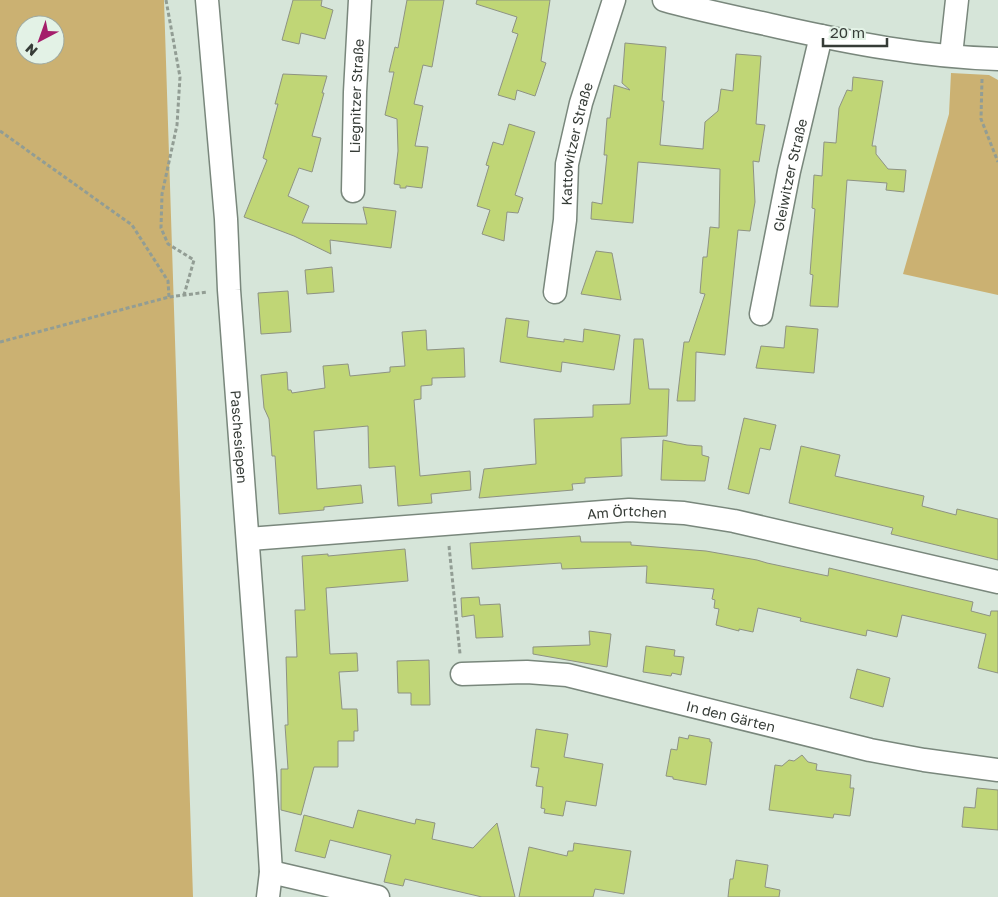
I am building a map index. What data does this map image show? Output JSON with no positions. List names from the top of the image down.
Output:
{
  "streets": {
    "street": [
      "Liegnitzer Straße",
      "Kattowitzer Straße",
      "Gleiwitzer Straße",
      "Paschesiepen",
      "Am Örtchen",
      "In den Gärten"
    ]
  },
  "crossings": [
    ["Paschesiepen", "Am Örtchen"]
  ],
  "scale_bar": "20 m",
  "north": "bottom left"
}
